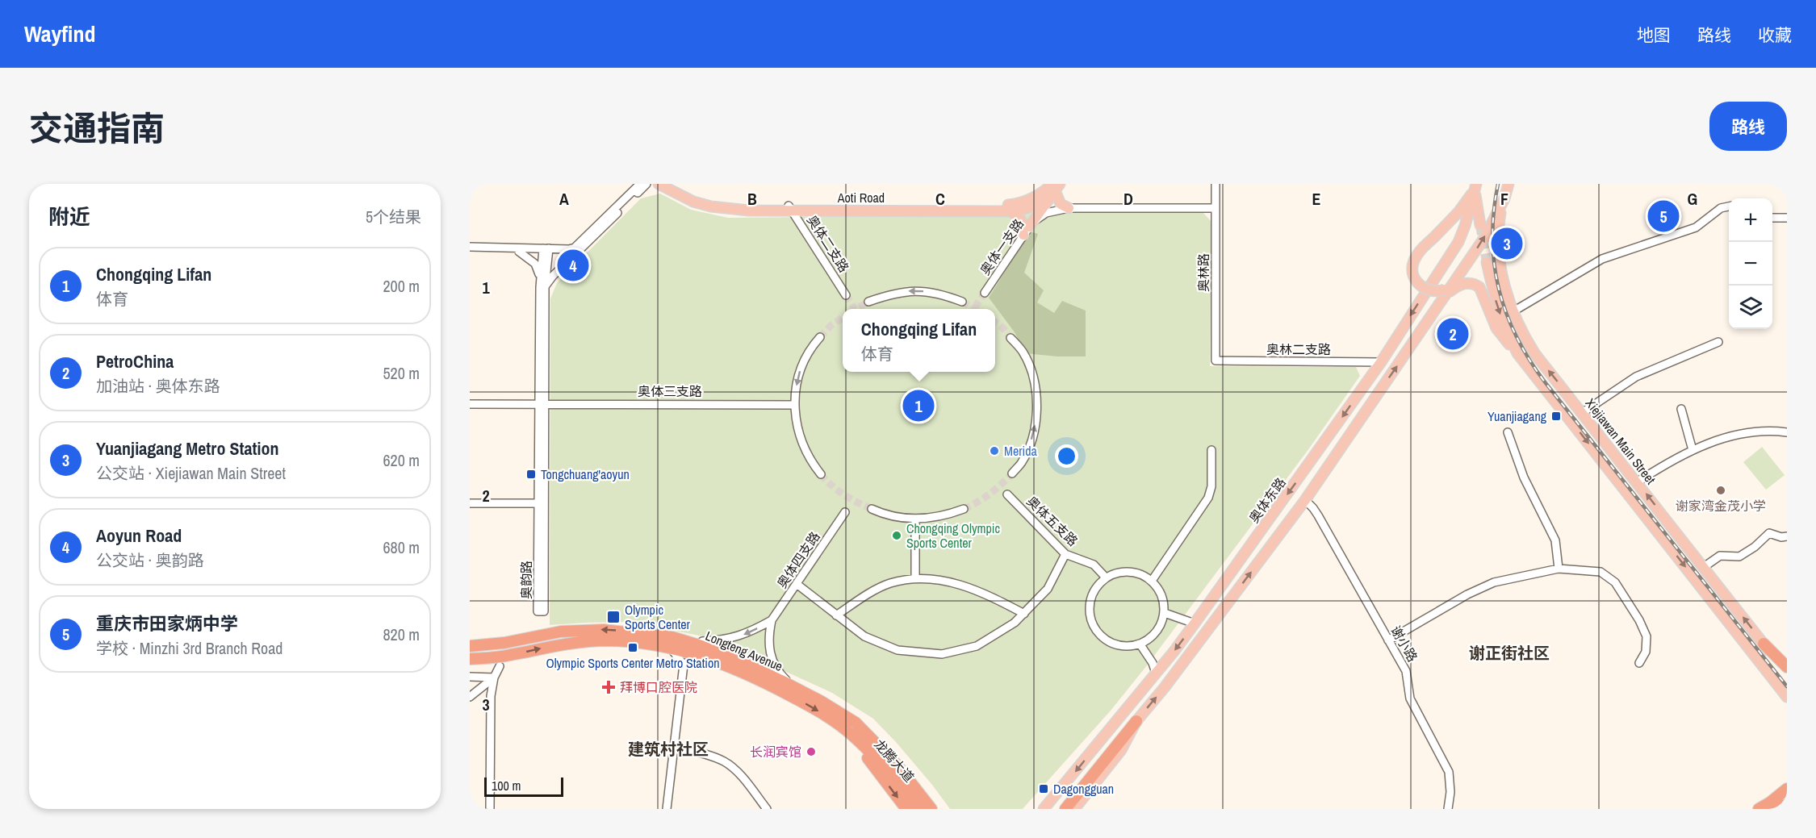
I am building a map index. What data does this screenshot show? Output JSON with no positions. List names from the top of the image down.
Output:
{
  "streets": {
    "highway": ["Longteng Avenue", "龙腾大道"],
    "main road": ["Aoti Road", "Xiejiawan Main Street", "奥体东路"],
    "street": [
      "奥体二支路",
      "奥体一支路",
      "奥林路",
      "奥林二支路",
      "奥体三支路",
      "奥体五支路",
      "奥体四支路",
      "奥韵路",
      "谢小路"
    ]
  },
  "crossings": [
    ["Aoti Road", "奥体二支路"],
    ["奥体一支路", "奥林路"],
    ["奥林路", "奥林二支路"],
    ["奥林二支路", "奥体东路"],
    ["奥体三支路", "奥韵路"],
    ["Longteng Avenue", "龙腾大道"]
  ],
  "districts": ["谢正街社区", "建筑村社区"],
  "places": {
    "transit": [
      "Yuanjiagang",
      "Tongchuang'aoyun",
      "Olympic Sports Center",
      "Olympic Sports Center Metro Station",
      "Dagongguan"
    ],
    "other": [
      "Merida",
      "谢家湾金茂小学",
      "Chongqing Olympic Sports Center",
      "长润宾馆"
    ],
    "health": ["拜博口腔医院"]
  },
  "scale_bar": "100 m",
  "page": {
    "header": "Wayfind",
    "nav": ["地图", "路线", "收藏"],
    "title": "交通指南",
    "buttons": "路线",
    "heading": ["附近", "5个结果"],
    "map_buttons": ["+", "−"],
    "pins": [
      "5",
      "3",
      "4",
      "2",
      "1"
    ],
    "list": [
      {
        "mark": "1",
        "name": "Chongqing Lifan",
        "note": "体育",
        "value": "200 m"
      },
      {
        "mark": "2",
        "name": "PetroChina",
        "note": "加油站 · 奥体东路",
        "value": "520 m"
      },
      {
        "mark": "3",
        "name": "Yuanjiagang Metro Station",
        "note": "公交站 · Xiejiawan Main Street",
        "value": "620 m"
      },
      {
        "mark": "4",
        "name": "Aoyun Road",
        "note": "公交站 · 奥韵路",
        "value": "680 m"
      },
      {
        "mark": "5",
        "name": "重庆市田家炳中学",
        "note": "学校 · Minzhi 3rd Branch Road",
        "value": "820 m"
      }
    ],
    "popup": ["Chongqing Lifan", "体育"],
    "scale": "100 m"
  },
  "grid": {
    "columns": [
      "A",
      "B",
      "C",
      "D",
      "E",
      "F",
      "G"
    ],
    "rows": ["1", "2", "3"]
  }
}
